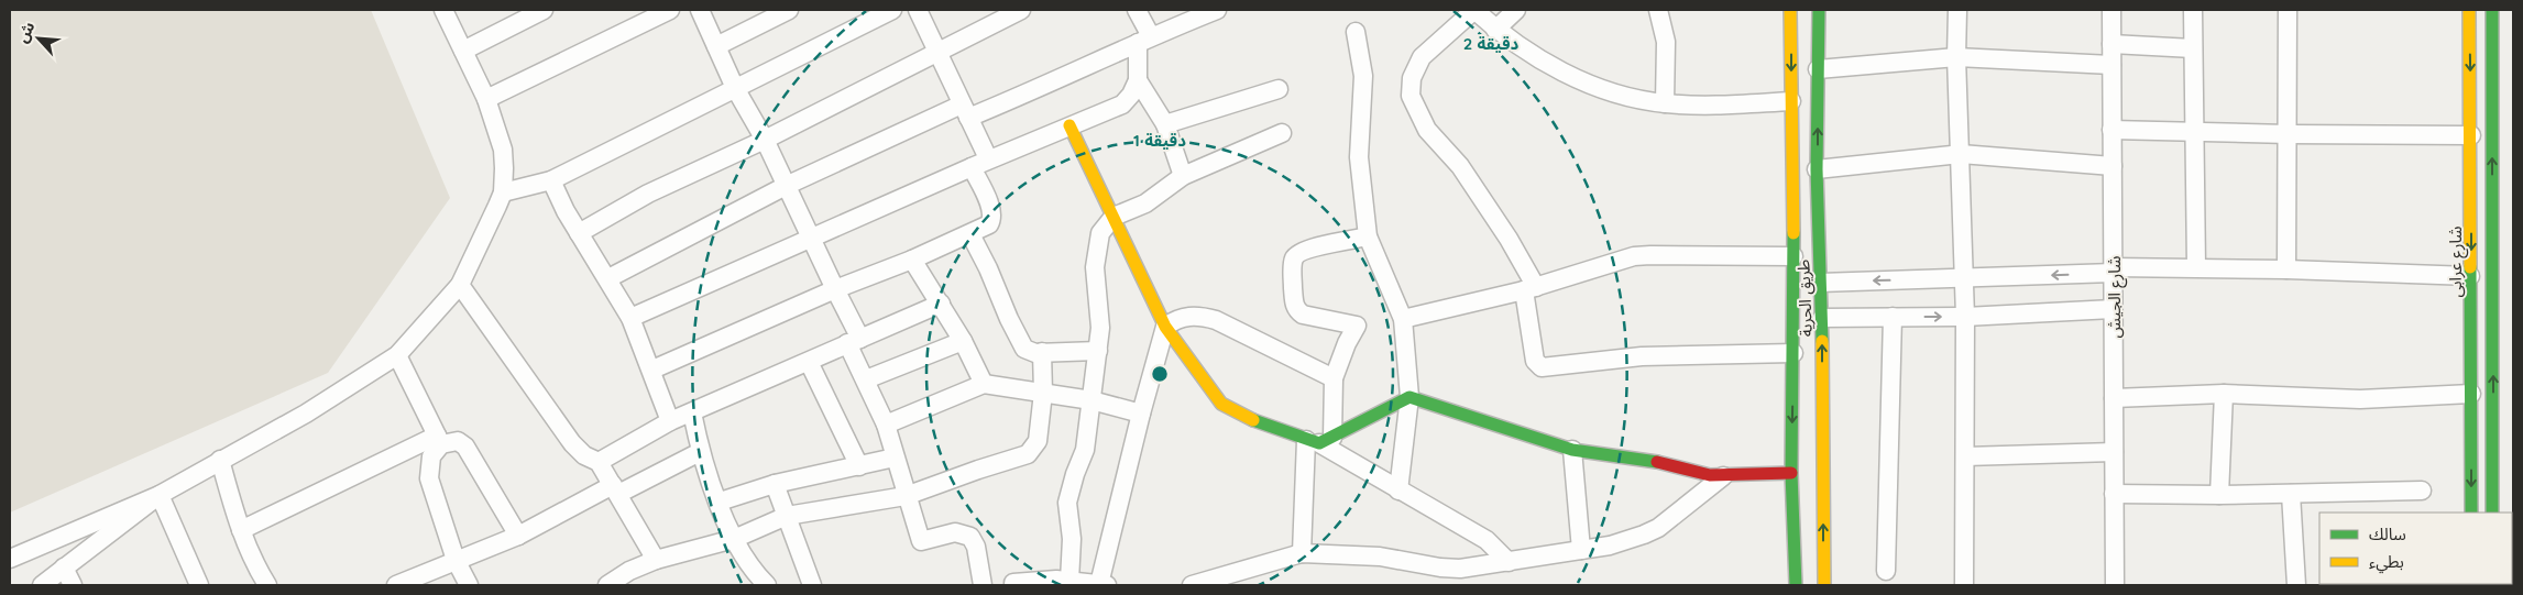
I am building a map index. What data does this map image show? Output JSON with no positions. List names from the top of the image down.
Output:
{
  "streets": {
    "main road": ["شارع عرابى", "طريق الحرية"],
    "street": ["شارع الجيش"]
  },
  "legend": ["سالك", "بطيء"],
  "north": "top left",
  "rings": ["2 دقيقة", "1 دقيقة"]
}
